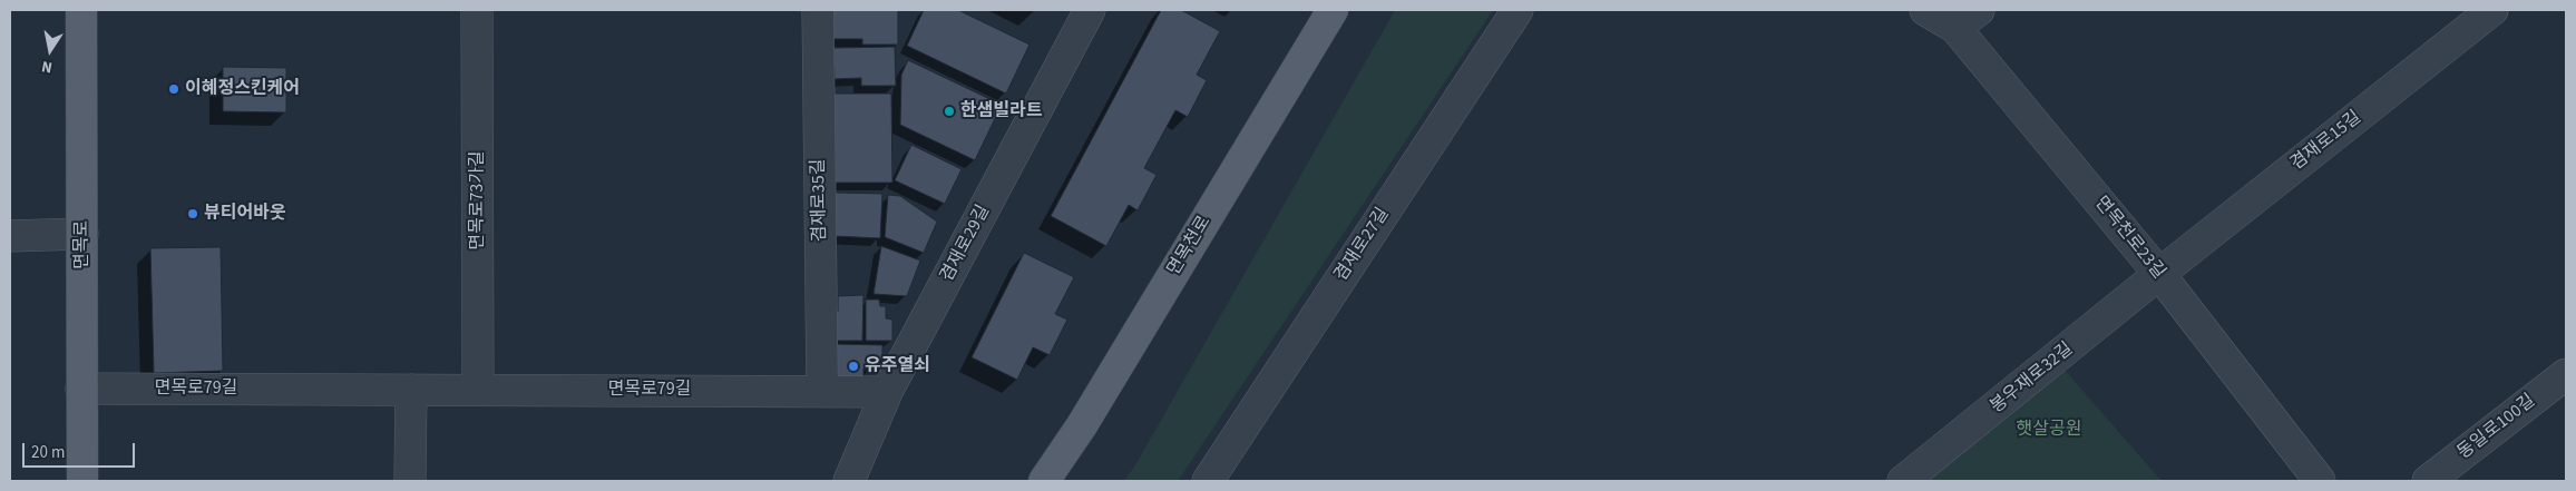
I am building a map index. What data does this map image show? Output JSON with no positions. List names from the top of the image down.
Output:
{
  "streets": {
    "main road": ["면목로", "면목천로"],
    "street": [
      "겸재로15길",
      "면목로73가길",
      "겸재로35길",
      "면목천로23길",
      "겸재로29길",
      "겸재로27길",
      "봉우재로32길",
      "면목로79길",
      "동일로100길"
    ]
  },
  "crossings": [
    ["겸재로15길", "면목천로23길"],
    ["겸재로15길", "봉우재로32길"],
    ["면목로73가길", "면목로79길"],
    ["겸재로35길", "면목로79길"],
    ["면목천로23길", "봉우재로32길"],
    ["겸재로29길", "면목로79길"],
    ["면목로", "면목로79길"]
  ],
  "parks": ["햇살공원"],
  "places": [
    "이혜정스킨케어",
    "한샘빌라트",
    "뷰티어바웃",
    "유주열쇠"
  ],
  "scale_bar": "20 m",
  "north": "bottom"
}
